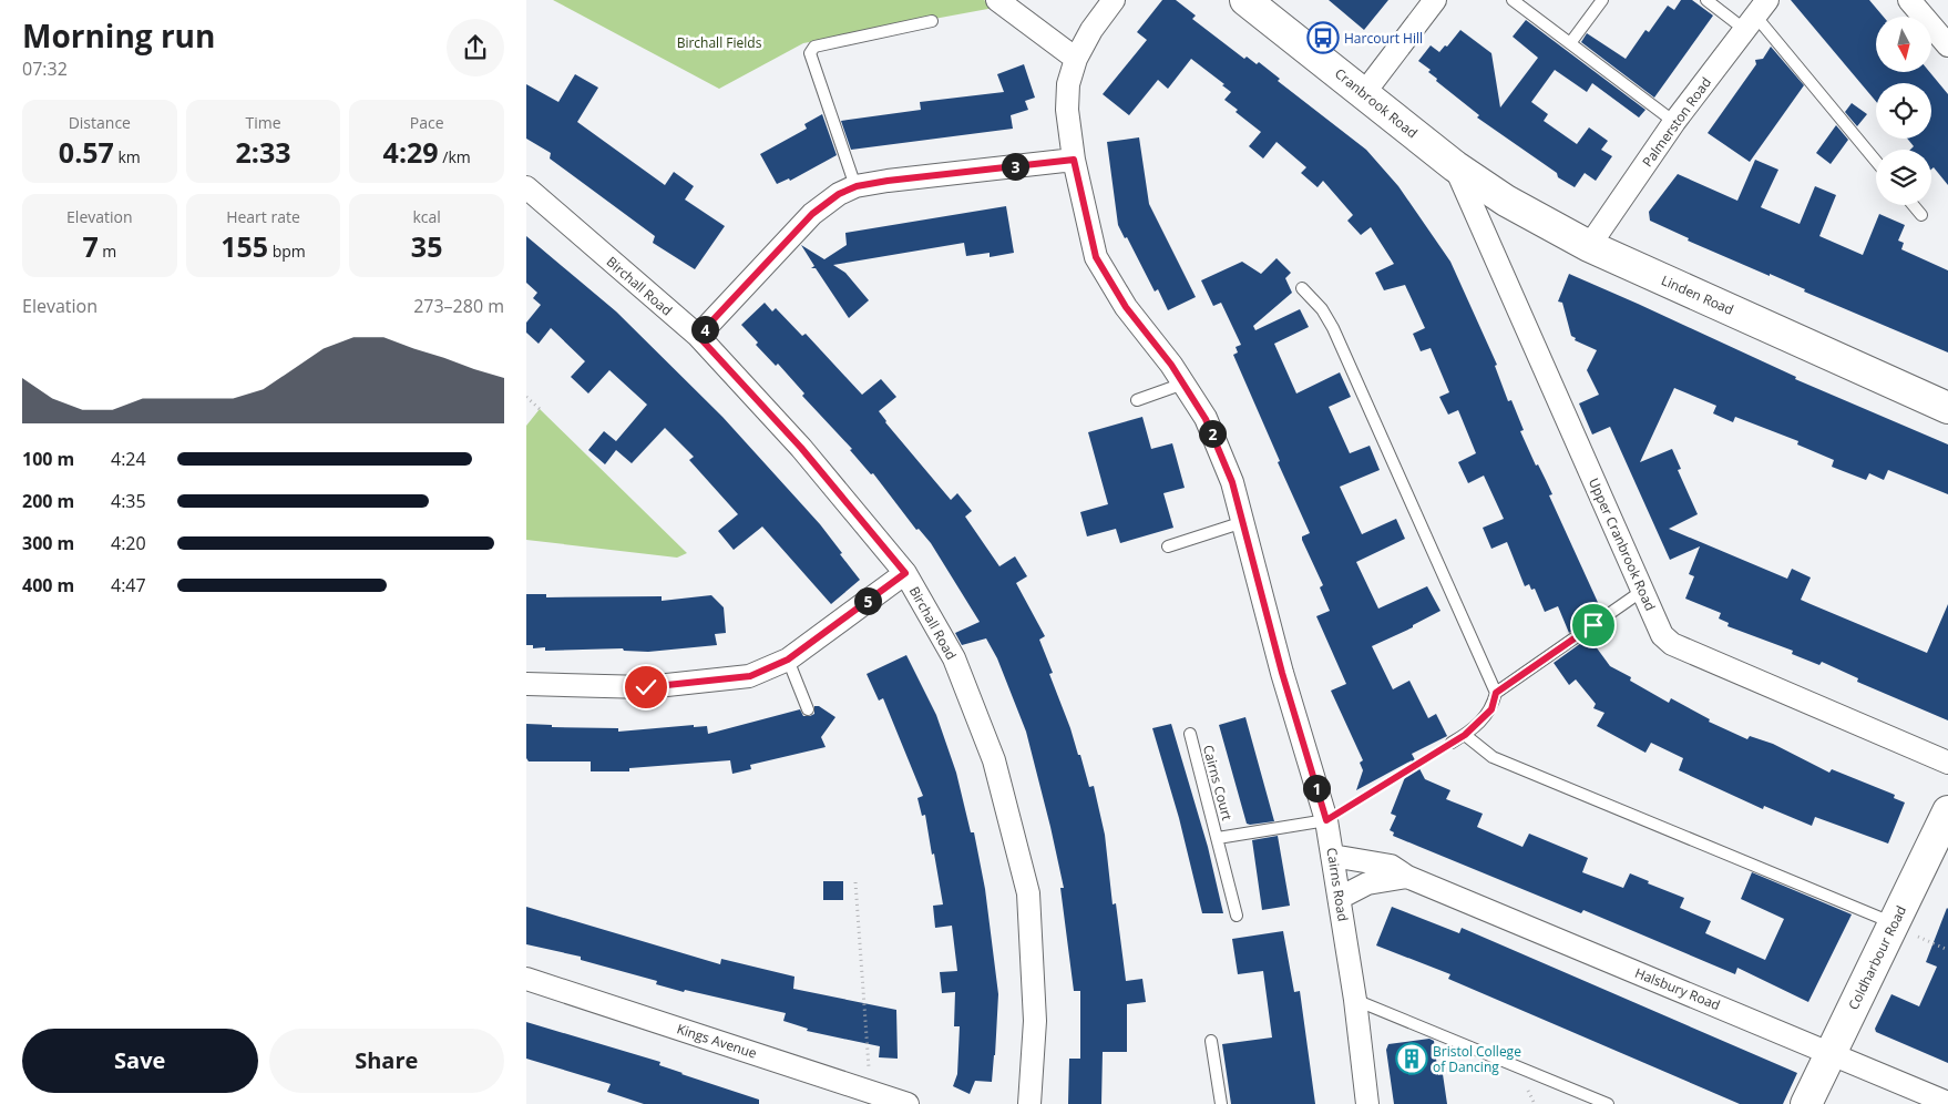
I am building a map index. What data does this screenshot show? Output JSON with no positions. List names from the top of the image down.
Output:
{
  "streets": {
    "main road": ["Cranbrook Road", "Linden Road", "Coldharbour Road"],
    "street": [
      "Palmerston Road",
      "Birchall Road",
      "Upper Cranbrook Road",
      "Cairns Road",
      "Halsbury Road",
      "Kings Avenue"
    ],
    "lane": ["Cairns Court"]
  },
  "crossings": [
    ["Cranbrook Road", "Linden Road"],
    ["Cranbrook Road", "Upper Cranbrook Road"],
    ["Palmerston Road", "Linden Road"],
    ["Linden Road", "Upper Cranbrook Road"],
    ["Cairns Court", "Cairns Road"],
    ["Cairns Road", "Halsbury Road"],
    ["Coldharbour Road", "Halsbury Road"]
  ],
  "parks": ["Birchall Fields"],
  "places": {
    "bus stop": ["Harcourt Hill"],
    "building": ["Bristol College of Dancing"]
  },
  "north": "bottom",
  "page": {
    "heading": ["Morning run", "07:32"],
    "stats": [
      ["Distance", "0.57 km"],
      ["Time", "2:33"],
      ["Pace", "4:29 /km"],
      ["Elevation", "7 m"],
      ["Heart rate", "155 bpm"],
      ["kcal", "35"]
    ],
    "pins": [
      "3",
      "4",
      "2",
      "5",
      "1"
    ],
    "chart": ["Elevation", "273–280 m"],
    "list": [
      {
        "name": "100 m",
        "note": "4:24"
      },
      {
        "name": "200 m",
        "note": "4:35"
      },
      {
        "name": "300 m",
        "note": "4:20"
      },
      {
        "name": "400 m",
        "note": "4:47"
      }
    ],
    "buttons": ["Save", "Share"]
  }
}
